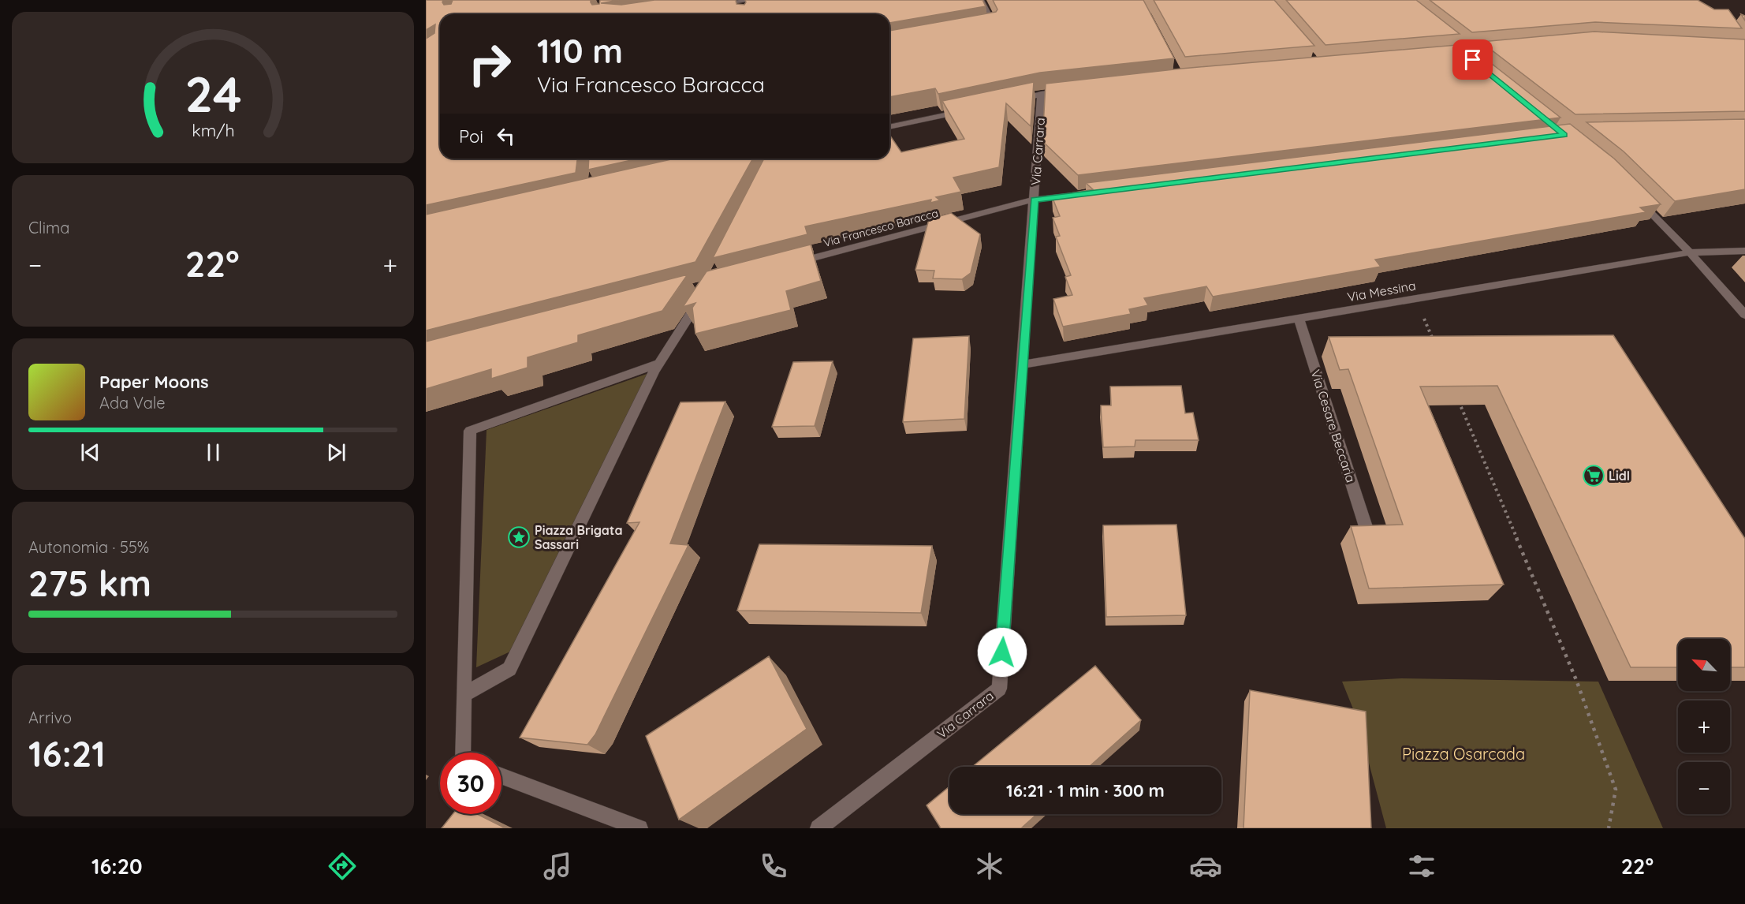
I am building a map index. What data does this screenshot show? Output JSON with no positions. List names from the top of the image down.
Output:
{
  "streets": {
    "street": [
      "Via Carrara",
      "Via Francesco Baracca",
      "Via Messina",
      "Via Cesare Beccaria"
    ]
  },
  "crossings": [
    ["Via Carrara", "Via Francesco Baracca"],
    ["Via Carrara", "Via Messina"],
    ["Via Messina", "Via Cesare Beccaria"]
  ],
  "parks": ["Piazza Osarcada"],
  "places": {
    "supermarket": ["Lidl"],
    "place": ["Piazza Brigata Sassari"]
  },
  "north": "top left",
  "page": {
    "turn": ["110 m", "Via Francesco Baracca"],
    "then": "Poi",
    "tile": [
      "Clima",
      ["Autonomia · 55%", "275 km"],
      ["Arrivo", "16:21"]
    ],
    "heat": ["−", "22°", "+"],
    "song": ["Paper Moons", "Ada Vale"],
    "map_buttons": ["+", "−"],
    "limit": "30",
    "trip": "16:21 · 1 min · 300 m",
    "tabs": ["16:20", "22°"],
    "gauge": ["24", "km/h"]
  }
}
